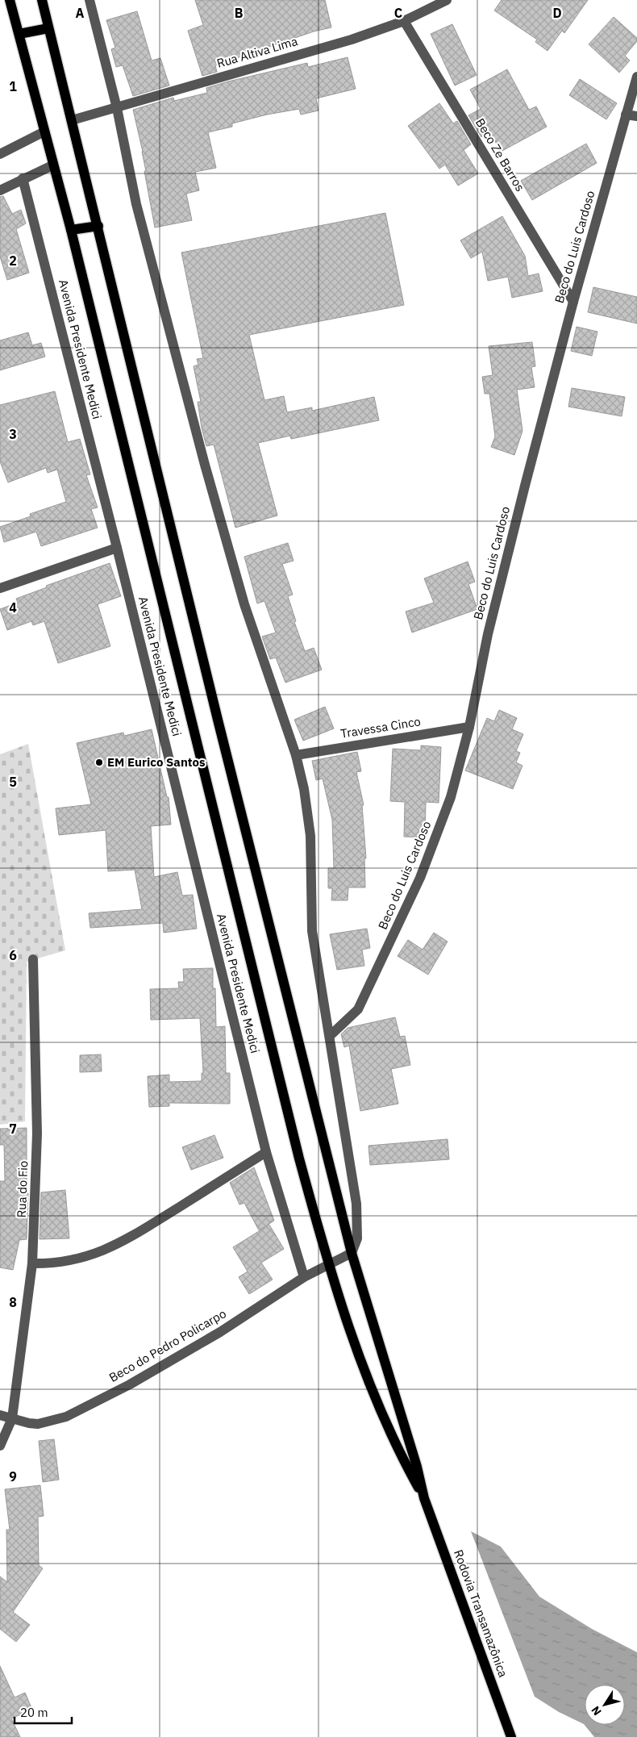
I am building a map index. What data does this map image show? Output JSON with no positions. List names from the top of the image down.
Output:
{
  "streets": {
    "main road": ["Rodovia Transamazônica"],
    "street": [
      "Rua Altiva Lima",
      "Beco Ze Barros",
      "Beco do Luis Cardoso",
      "Avenida Presidente Medici",
      "Travessa Cinco",
      "Rua do Fio",
      "Beco do Pedro Policarpo"
    ]
  },
  "crossings": [
    ["Rua Altiva Lima", "Beco Ze Barros"],
    ["Beco Ze Barros", "Beco do Luis Cardoso"],
    ["Beco do Luis Cardoso", "Travessa Cinco"],
    ["Avenida Presidente Medici", "Beco do Pedro Policarpo"],
    ["Rua do Fio", "Beco do Pedro Policarpo"]
  ],
  "places": ["EM Eurico Santos"],
  "scale_bar": "20 m",
  "north": "bottom left",
  "grid": {
    "columns": [
      "A",
      "B",
      "C",
      "D"
    ],
    "rows": [
      "1",
      "2",
      "3",
      "4",
      "5",
      "6",
      "7",
      "8",
      "9"
    ]
  }
}
